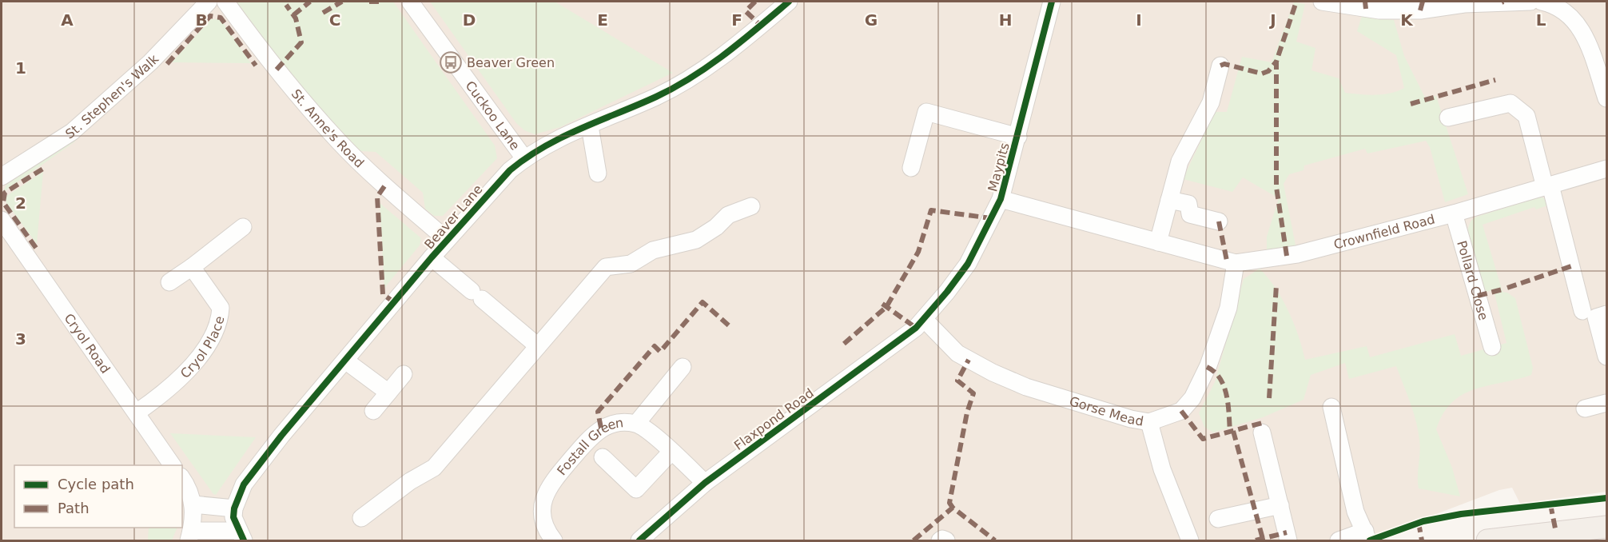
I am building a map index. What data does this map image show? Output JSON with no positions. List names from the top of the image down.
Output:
{
  "streets": {
    "street": [
      "St. Stephen's Walk",
      "Cuckoo Lane",
      "St. Anne's Road",
      "Maypits",
      "Beaver Lane",
      "Crownfield Road",
      "Pollard Close",
      "Cryol Road",
      "Cryol Place",
      "Gorse Mead",
      "Flaxpond Road",
      "Fostall Green"
    ]
  },
  "crossings": [
    ["Cuckoo Lane", "Beaver Lane"],
    ["St. Anne's Road", "Beaver Lane"],
    ["Maypits", "Crownfield Road"],
    ["Maypits", "Gorse Mead"],
    ["Maypits", "Flaxpond Road"],
    ["Crownfield Road", "Pollard Close"],
    ["Crownfield Road", "Gorse Mead"],
    ["Cryol Road", "Cryol Place"],
    ["Gorse Mead", "Flaxpond Road"],
    ["Flaxpond Road", "Fostall Green"]
  ],
  "places": {
    "bus stop": ["Beaver Green"]
  },
  "legend": ["Cycle path", "Path"],
  "grid": {
    "columns": [
      "A",
      "B",
      "C",
      "D",
      "E",
      "F",
      "G",
      "H",
      "I",
      "J",
      "K",
      "L"
    ],
    "rows": ["1", "2", "3"]
  }
}
